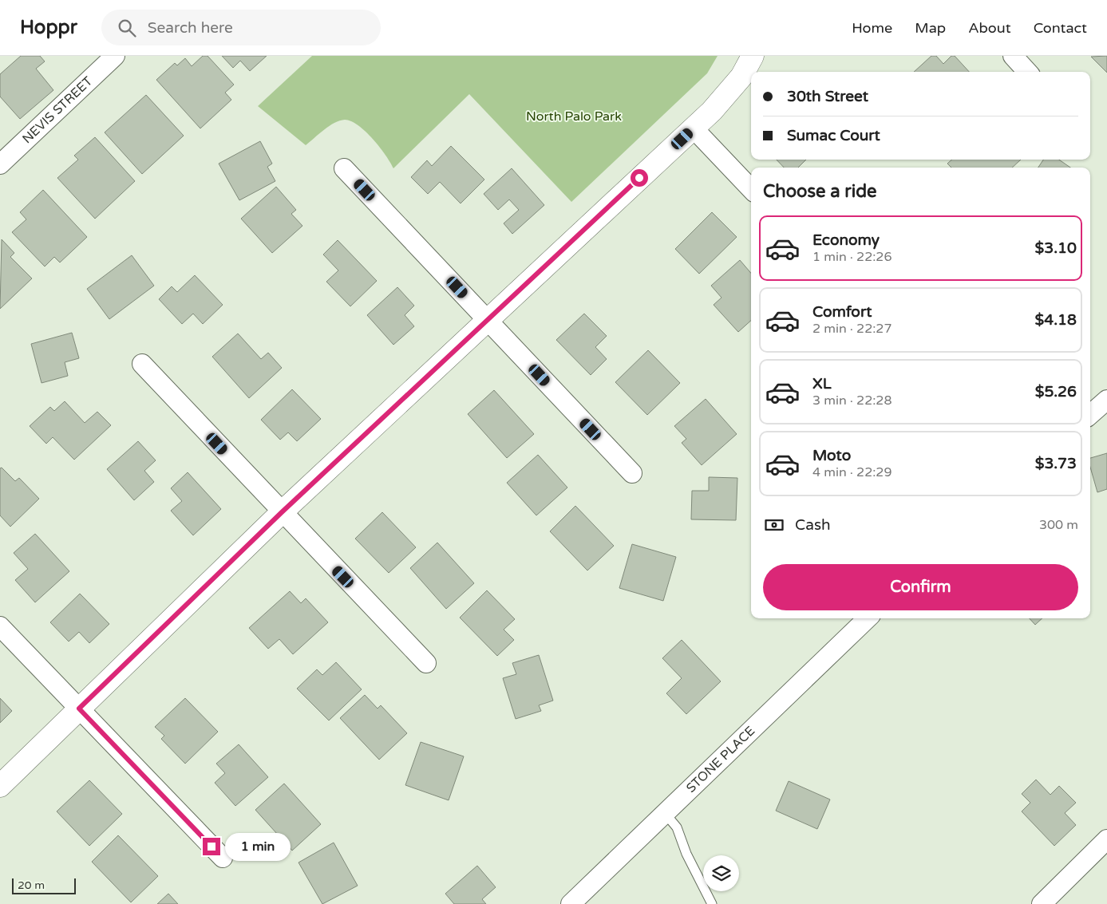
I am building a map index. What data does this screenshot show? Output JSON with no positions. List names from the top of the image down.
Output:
{
  "streets": {
    "street": ["NEVIS STREET", "STONE PLACE"]
  },
  "parks": ["North Palo Park"],
  "scale_bar": "20 m",
  "page": {
    "header": "Hoppr",
    "search": "Search here",
    "nav": [
      "Home",
      "Map",
      "About",
      "Contact"
    ],
    "banner": ["30th Street", "Sumac Court"],
    "heading": "Choose a ride",
    "list": [
      {
        "name": "Economy",
        "note": "1 min · 22:26",
        "value": "$3.10"
      },
      {
        "name": "Comfort",
        "note": "2 min · 22:27",
        "value": "$4.18"
      },
      {
        "name": "XL",
        "note": "3 min · 22:28",
        "value": "$5.26"
      },
      {
        "name": "Moto",
        "note": "4 min · 22:29",
        "value": "$3.73"
      }
    ],
    "pay": ["Cash", "300 m"],
    "buttons": "Confirm",
    "bubble": "1 min",
    "scale": "20 m"
  }
}
